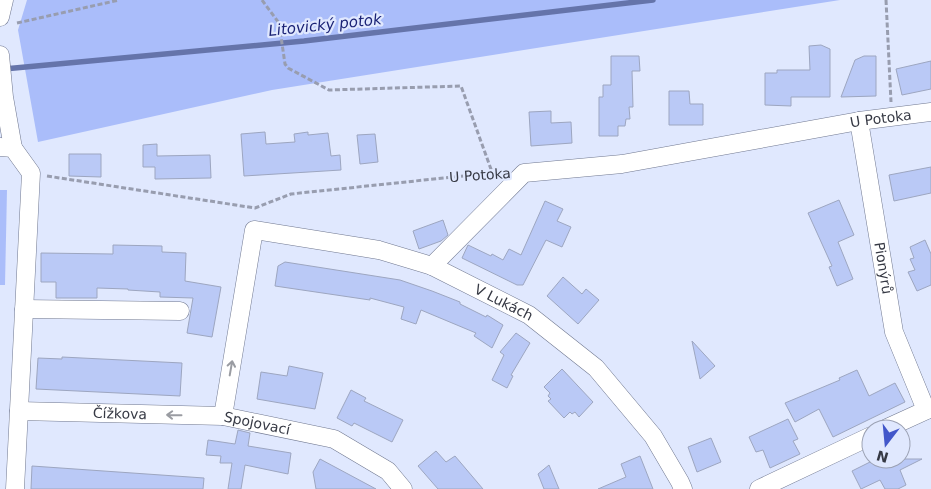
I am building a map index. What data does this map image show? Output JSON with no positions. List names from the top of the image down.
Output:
{
  "streets": {
    "street": [
      "U Potoka",
      "Pionýrů",
      "V Lukách",
      "Čížkova",
      "Spojovací"
    ]
  },
  "crossings": [
    ["U Potoka", "Pionýrů"],
    ["V Lukách", "Spojovací"],
    ["Čížkova", "Spojovací"]
  ],
  "one_way": ["Spojovací"],
  "water": ["Litovický potok"],
  "north": "bottom"
}
